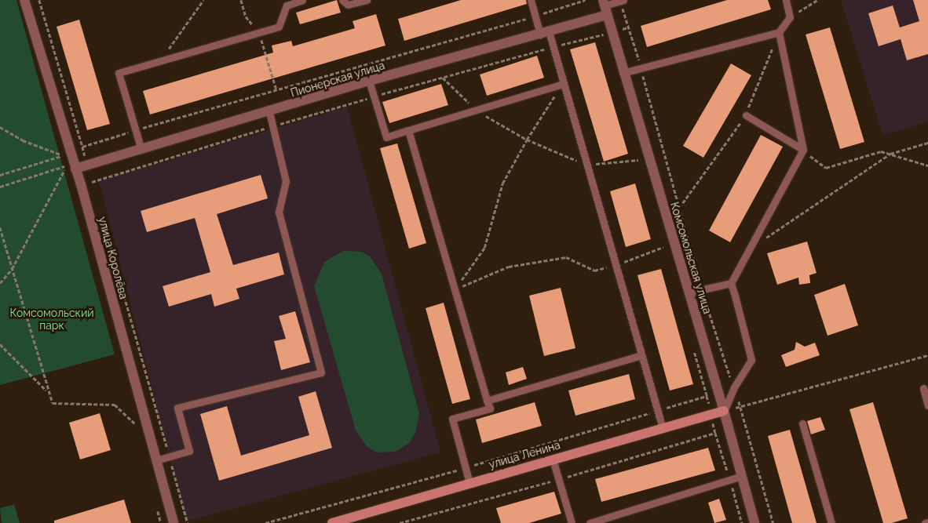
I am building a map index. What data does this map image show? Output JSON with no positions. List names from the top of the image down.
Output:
{
  "streets": {
    "street": [
      "Пионерская улица",
      "улица Королёва",
      "Комсомольская улица",
      "улица Ленина"
    ]
  },
  "crossings": [
    ["Пионерская улица", "улица Королёва"],
    ["Пионерская улица", "Комсомольская улица"],
    ["Комсомольская улица", "улица Ленина"]
  ],
  "parks": ["Комсомольский парк"]
}
